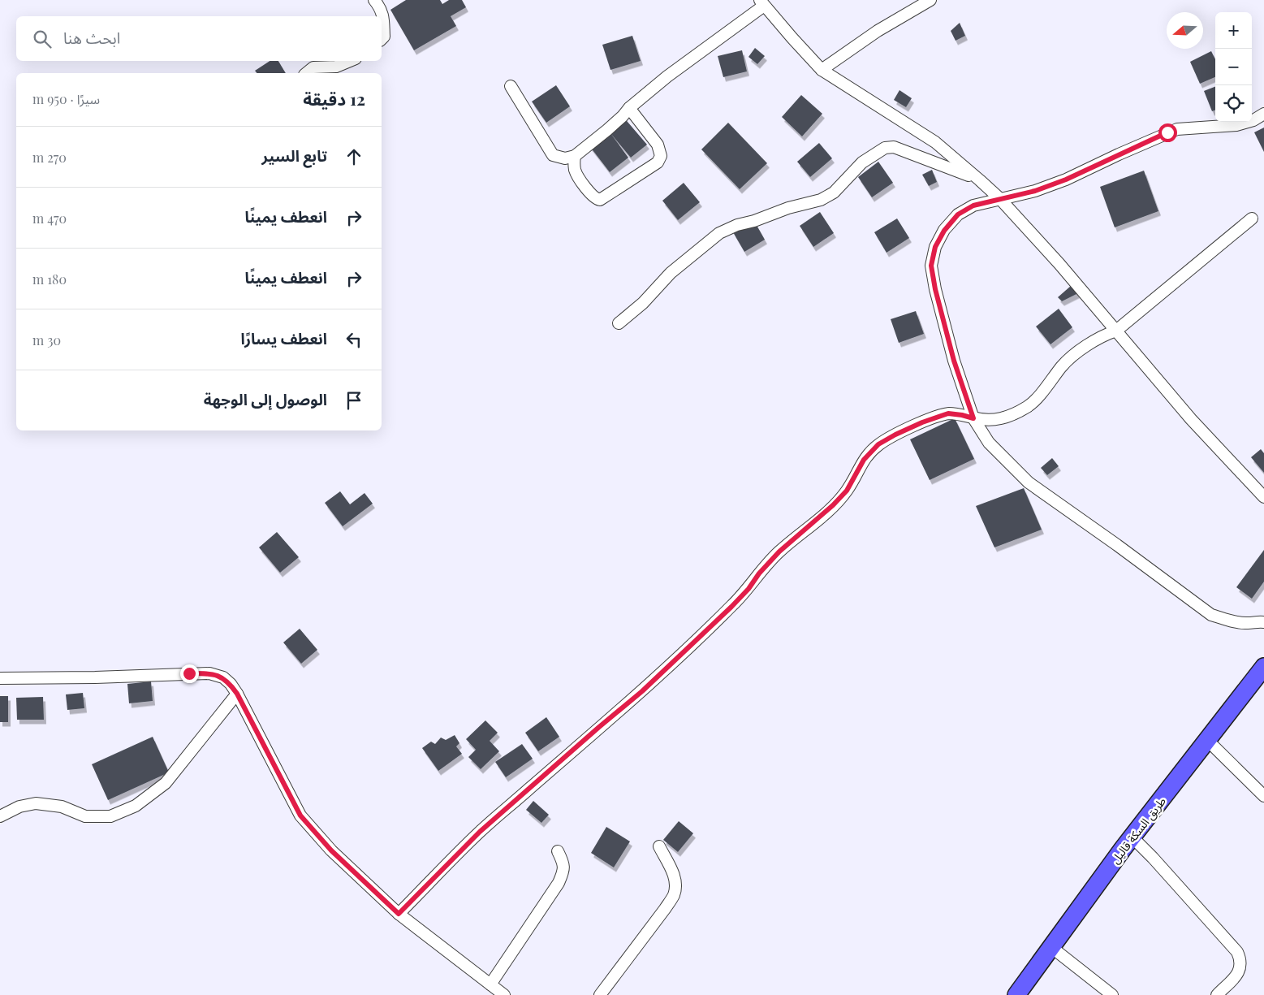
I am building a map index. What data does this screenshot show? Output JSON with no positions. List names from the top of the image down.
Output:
{
  "streets": {
    "main road": ["طريق السكة قاليل"]
  },
  "north": "left",
  "page": {
    "map_buttons": ["+", "−"],
    "search": "ابحث هنا",
    "heading": ["12 دقيقة", "سيرًا · 950 m"],
    "list": [
      ["تابع السير", "270 m"],
      ["انعطف يمينًا", "470 m"],
      ["انعطف يمينًا", "180 m"],
      ["انعطف يسارًا", "30 m"],
      "الوصول إلى الوجهة"
    ]
  }
}
